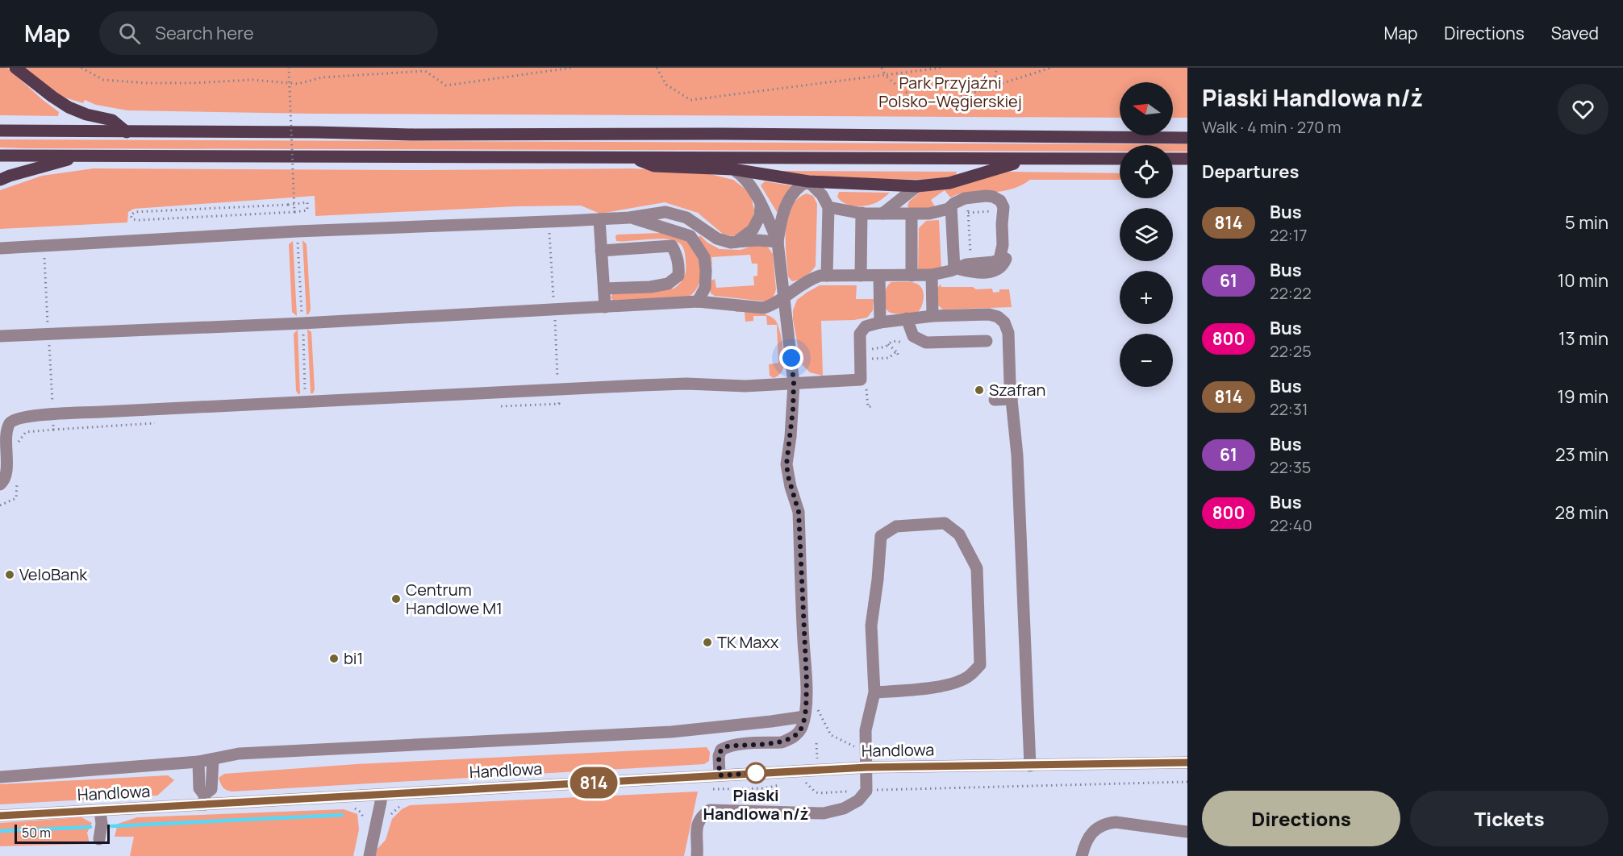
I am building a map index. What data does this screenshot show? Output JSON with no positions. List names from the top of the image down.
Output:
{
  "streets": {
    "street": ["Handlowa"]
  },
  "parks": ["Park Przyjaźni Polsko–Węgierskiej"],
  "places": [
    "Szafran",
    "VeloBank",
    "Centrum Handlowe M1",
    "TK Maxx",
    "bi1",
    "Piaski Handlowa n/ż"
  ],
  "lines": ["bus line 814"],
  "scale_bar": "50 m",
  "north": "left",
  "page": {
    "header": "Map",
    "search": "Search here",
    "nav": ["Map", "Directions", "Saved"],
    "on_map": "814",
    "heading": [
      ["Piaski Handlowa n/ż", "Walk · 4 min · 270 m"],
      "Departures"
    ],
    "map_buttons": ["+", "−"],
    "list": [
      {
        "mark": "814",
        "name": "Bus",
        "note": "22:17",
        "value": "5 min"
      },
      {
        "mark": "61",
        "name": "Bus",
        "note": "22:22",
        "value": "10 min"
      },
      {
        "mark": "800",
        "name": "Bus",
        "note": "22:25",
        "value": "13 min"
      },
      {
        "mark": "814",
        "name": "Bus",
        "note": "22:31",
        "value": "19 min"
      },
      {
        "mark": "61",
        "name": "Bus",
        "note": "22:35",
        "value": "23 min"
      },
      {
        "mark": "800",
        "name": "Bus",
        "note": "22:40",
        "value": "28 min"
      }
    ],
    "buttons": ["Directions", "Tickets"],
    "scale": "50 m"
  }
}
